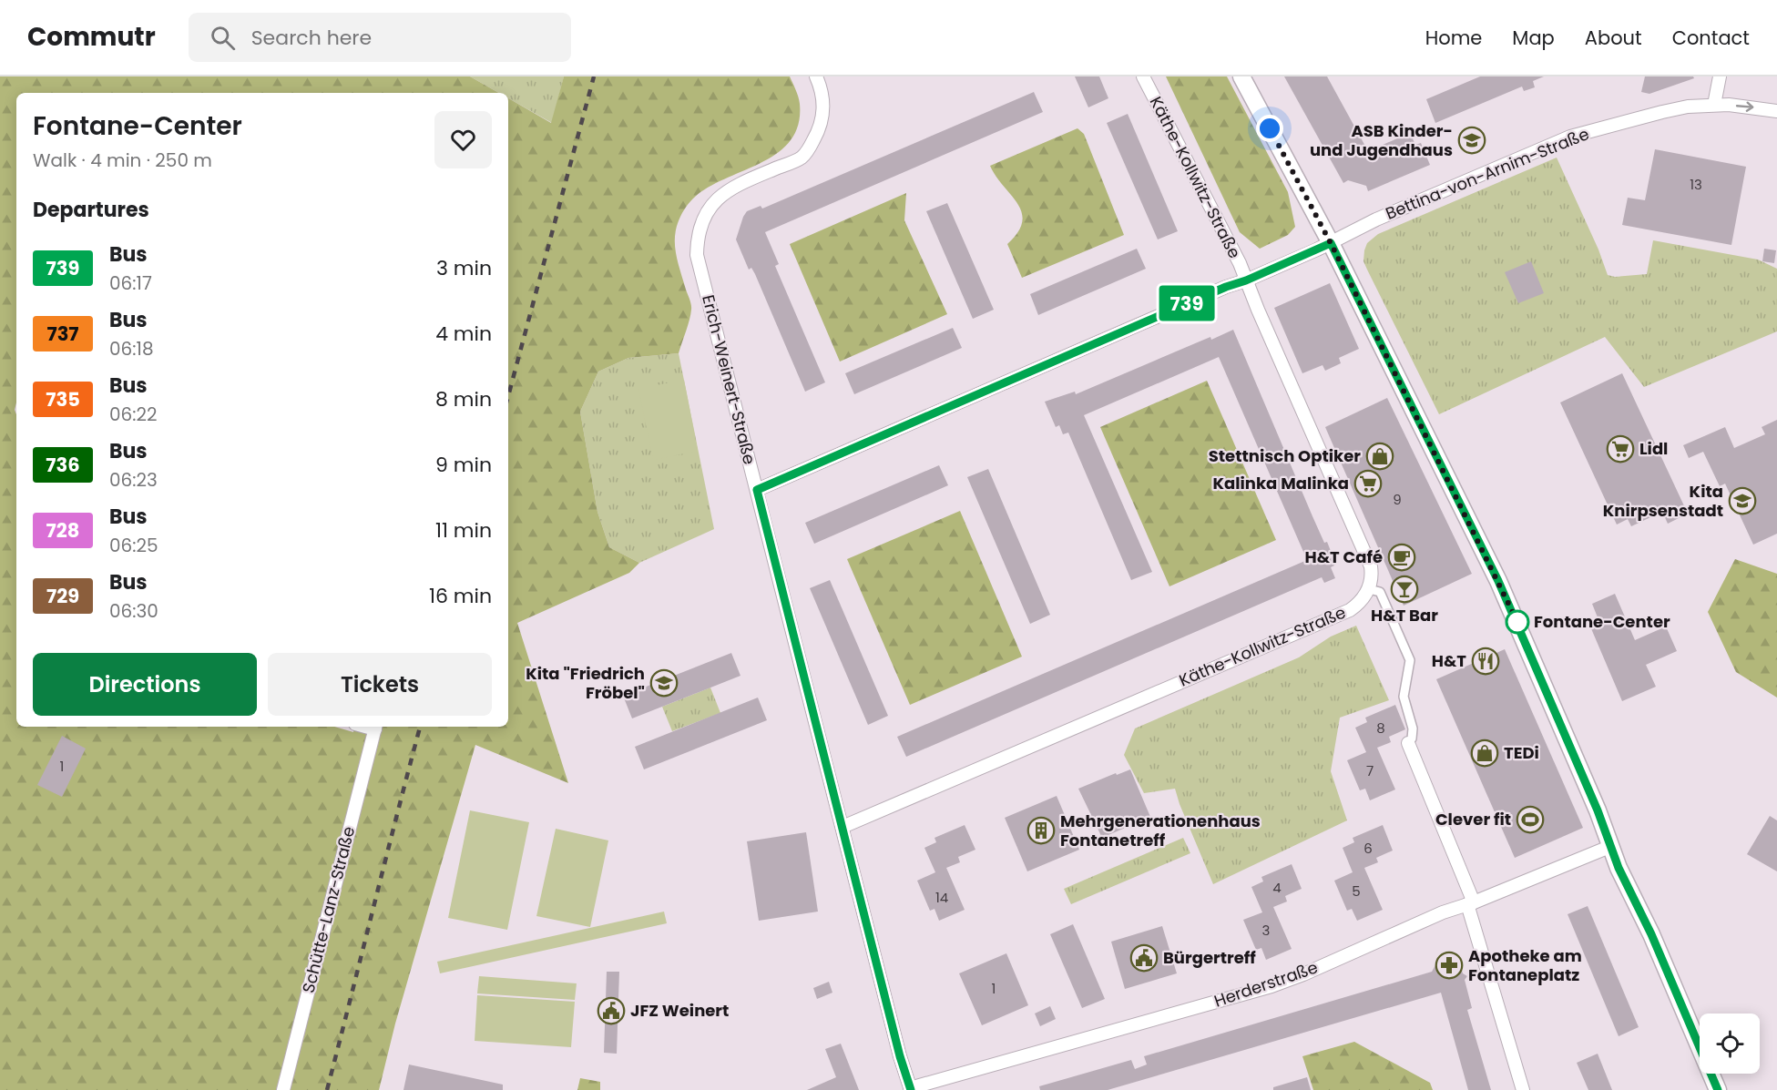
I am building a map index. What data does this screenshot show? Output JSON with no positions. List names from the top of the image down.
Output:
{
  "streets": {
    "street": [
      "Bettina-von-Arnim-Straße",
      "Käthe-Kollwitz-Straße",
      "Erich-Weinert-Straße",
      "Schütte-Lanz-Straße",
      "Herderstraße"
    ]
  },
  "crossings": [
    ["Bettina-von-Arnim-Straße", "Käthe-Kollwitz-Straße"],
    ["Bettina-von-Arnim-Straße", "Erich-Weinert-Straße"],
    ["Käthe-Kollwitz-Straße", "Erich-Weinert-Straße"],
    ["Erich-Weinert-Straße", "Herderstraße"]
  ],
  "places": {
    "school or university": ["ASB Kinder- und Jugendhaus", "Kita Knirpsenstadt", "Kita \"Friedrich Fröbel\""],
    "supermarket": ["Lidl", "Kalinka Malinka"],
    "shop": ["Stettnisch Optiker", "TEDi"],
    "cafe": ["H&T Café"],
    "bar": ["H&T Bar"],
    "other": ["Fontane-Center"],
    "restaurant": ["H&T"],
    "sports": ["Clever fit"],
    "building": ["Mehrgenerationenhaus Fontanetreff"],
    "public building": ["Bürgertreff", "JFZ Weinert"],
    "pharmacy": ["Apotheke am Fontaneplatz"]
  },
  "lines": ["bus line 739"],
  "house_numbers": [
    "13",
    "9",
    "8",
    "1",
    "7",
    "6",
    "4",
    "5",
    "14",
    "3",
    "1"
  ],
  "page": {
    "header": "Commutr",
    "search": "Search here",
    "nav": [
      "Home",
      "Map",
      "About",
      "Contact"
    ],
    "on_map": "739",
    "heading": [
      ["Fontane-Center", "Walk · 4 min · 250 m"],
      "Departures"
    ],
    "list": [
      {
        "mark": "739",
        "name": "Bus",
        "note": "06:17",
        "value": "3 min"
      },
      {
        "mark": "737",
        "name": "Bus",
        "note": "06:18",
        "value": "4 min"
      },
      {
        "mark": "735",
        "name": "Bus",
        "note": "06:22",
        "value": "8 min"
      },
      {
        "mark": "736",
        "name": "Bus",
        "note": "06:23",
        "value": "9 min"
      },
      {
        "mark": "728",
        "name": "Bus",
        "note": "06:25",
        "value": "11 min"
      },
      {
        "mark": "729",
        "name": "Bus",
        "note": "06:30",
        "value": "16 min"
      }
    ],
    "buttons": ["Directions", "Tickets"]
  }
}
